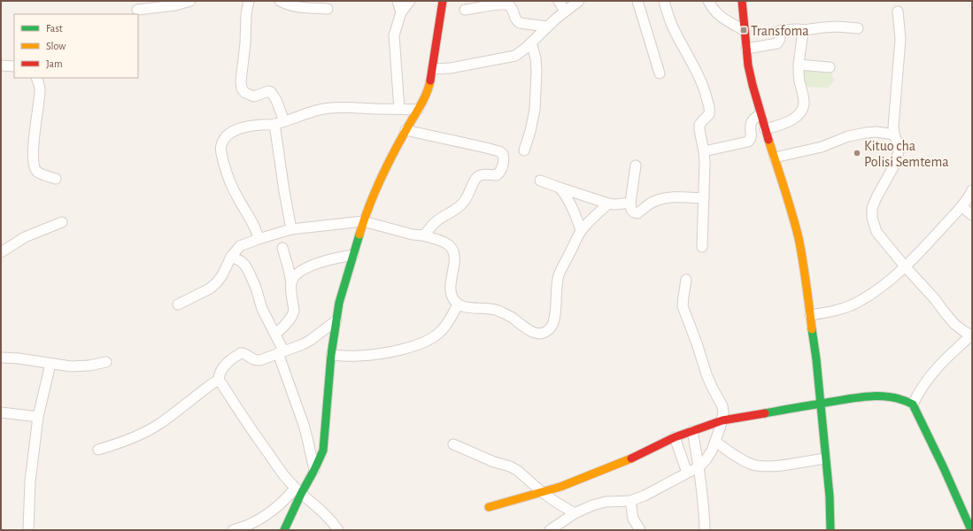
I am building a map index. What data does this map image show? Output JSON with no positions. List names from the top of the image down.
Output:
{
  "places": {
    "transit": ["Transfoma"],
    "other": ["Kituo cha Polisi Semtema"]
  },
  "legend": ["Fast", "Slow", "Jam"]
}
